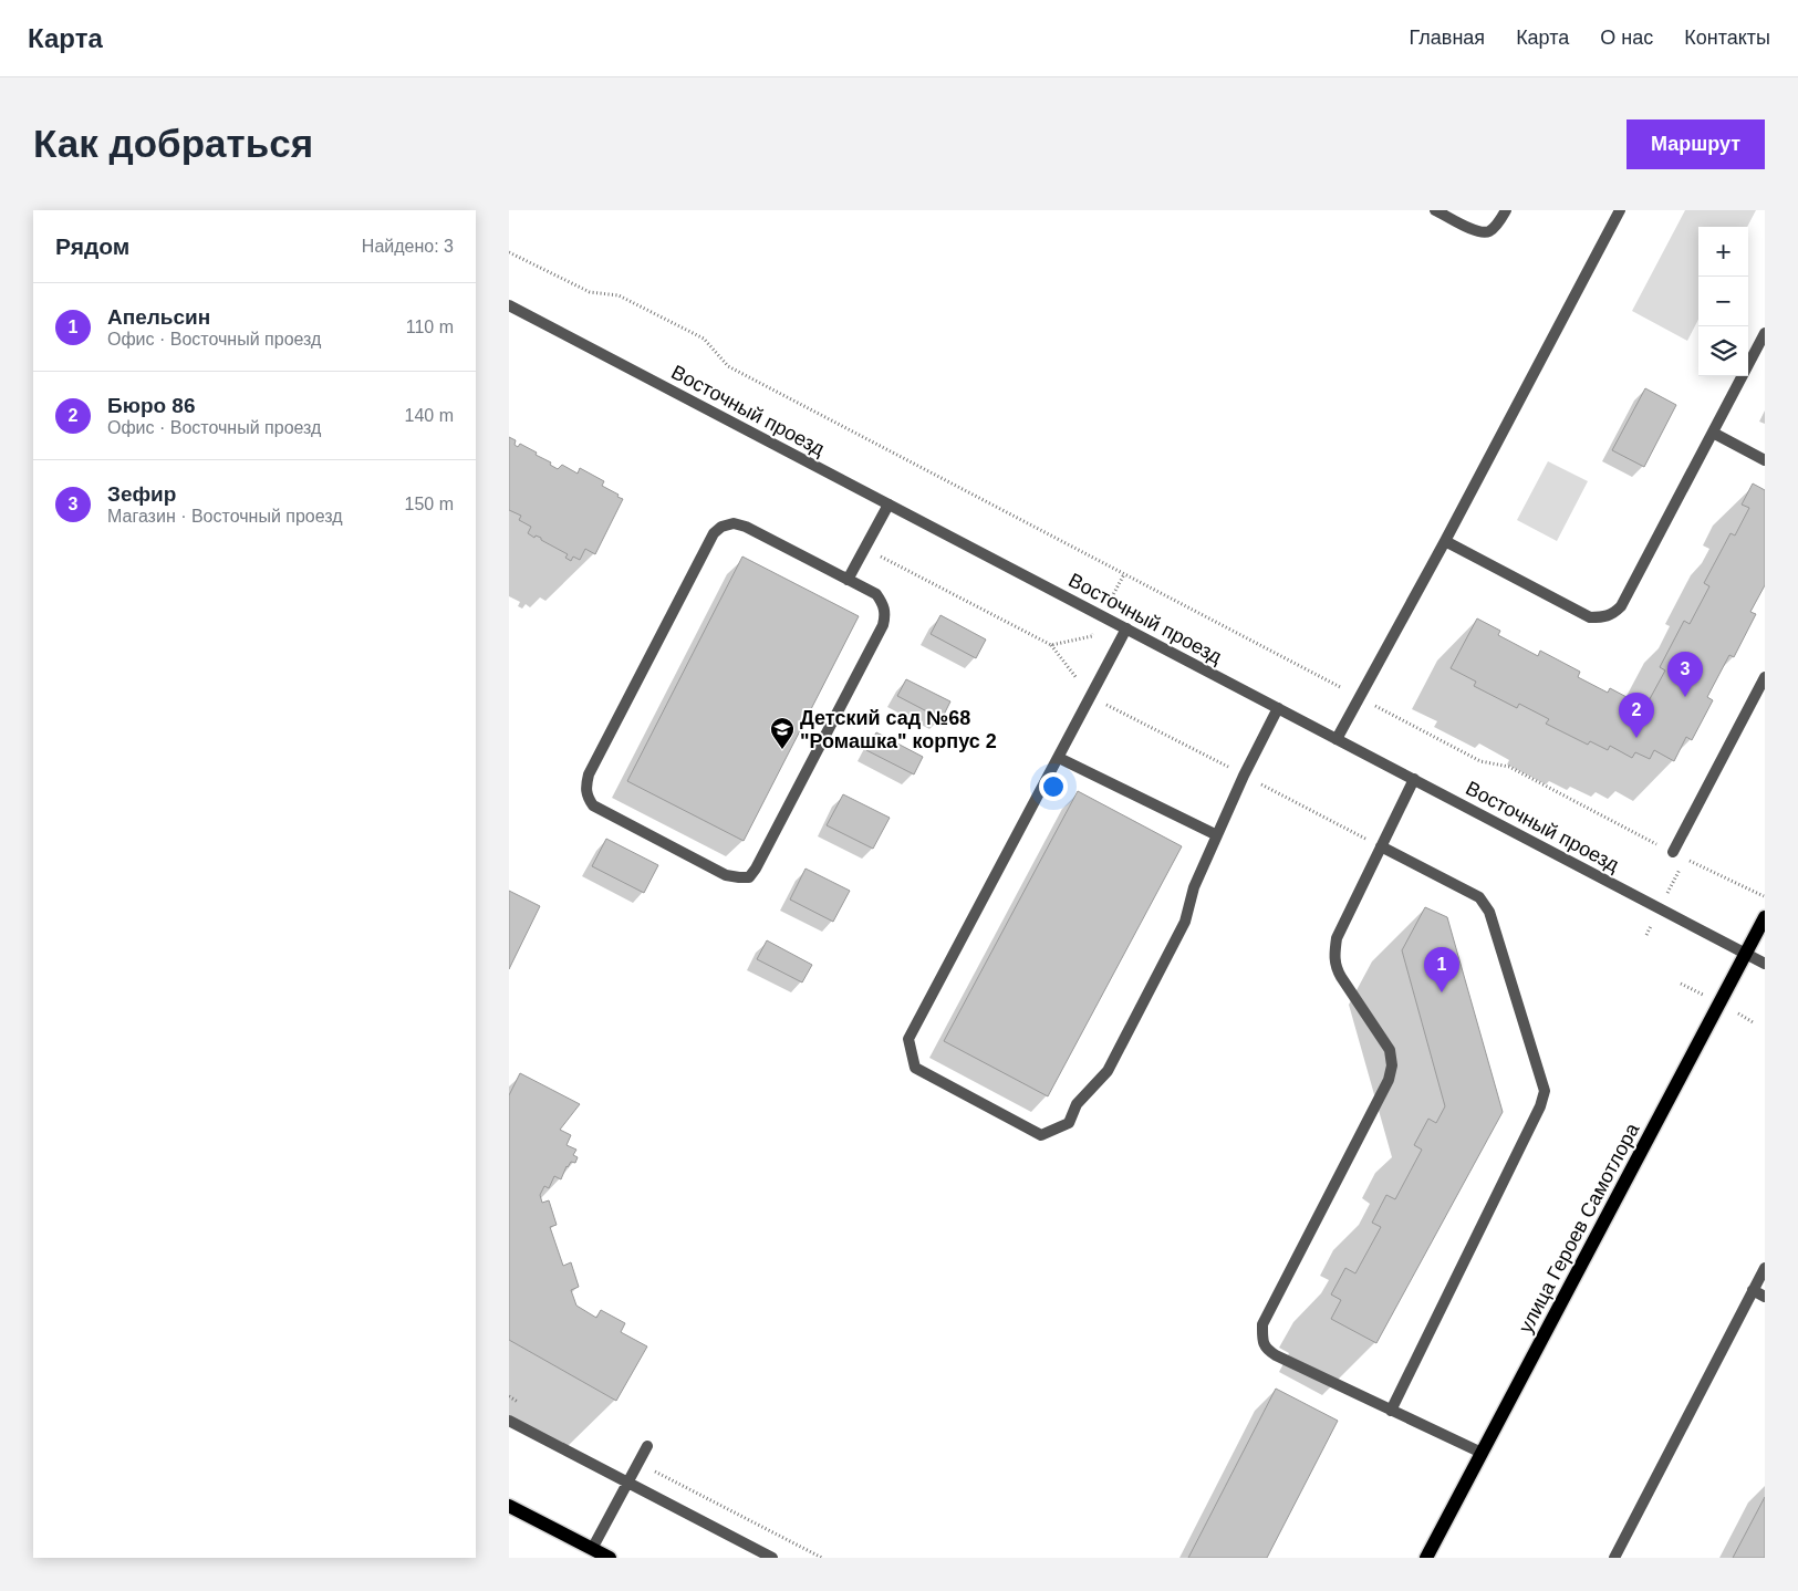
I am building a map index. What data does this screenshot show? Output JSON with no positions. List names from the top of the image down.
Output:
{
  "streets": {
    "main road": ["улица Героев Самотлора"],
    "street": ["Восточный проезд"]
  },
  "crossings": [
    ["Восточный проезд", "улица Героев Самотлора"]
  ],
  "places": {
    "school or university": ["Детский сад №68 \"Ромашка\" корпус 2"]
  },
  "page": {
    "header": "Карта",
    "nav": [
      "Главная",
      "Карта",
      "О нас",
      "Контакты"
    ],
    "buttons": "Маршрут",
    "title": "Как добраться",
    "heading": ["Рядом", "Найдено: 3"],
    "map_buttons": ["+", "−"],
    "list": [
      {
        "mark": "1",
        "name": "Апельсин",
        "note": "Офис · Восточный проезд",
        "value": "110 m"
      },
      {
        "mark": "2",
        "name": "Бюро 86",
        "note": "Офис · Восточный проезд",
        "value": "140 m"
      },
      {
        "mark": "3",
        "name": "Зефир",
        "note": "Магазин · Восточный проезд",
        "value": "150 m"
      }
    ],
    "pins": ["3", "2", "1"]
  }
}
